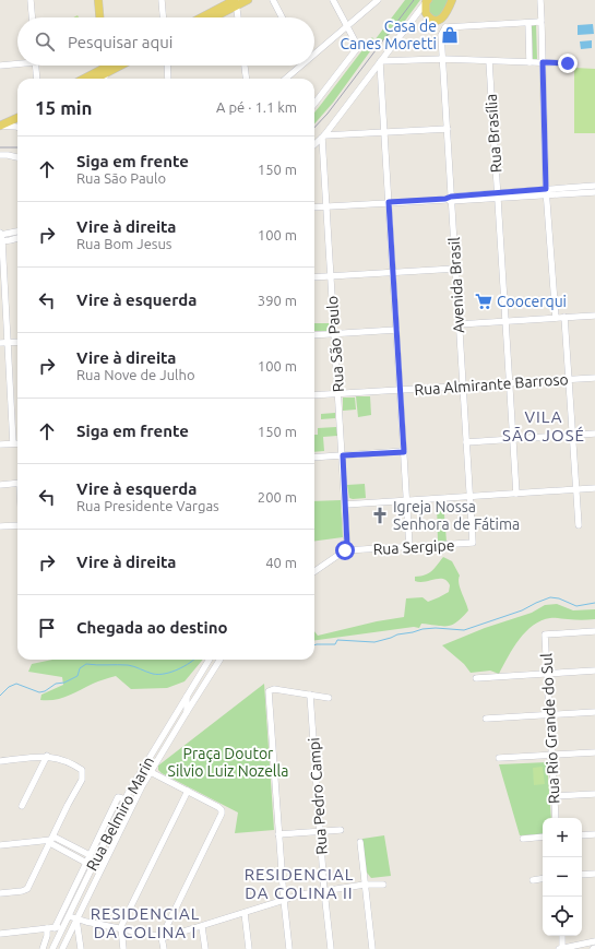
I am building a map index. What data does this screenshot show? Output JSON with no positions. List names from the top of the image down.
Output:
{
  "streets": {
    "street": [
      "Rua Brasília",
      "Avenida Brasil",
      "Rua São Paulo",
      "Rua Almirante Barroso",
      "Rua Sergipe",
      "Rua Rio Grande do Sul",
      "Rua Pedro Campi",
      "Rua Belmiro Marin"
    ]
  },
  "crossings": [
    ["Rua Brasília", "Rua Almirante Barroso"],
    ["Avenida Brasil", "Rua Almirante Barroso"],
    ["Avenida Brasil", "Rua Sergipe"],
    ["Rua São Paulo", "Rua Almirante Barroso"],
    ["Rua São Paulo", "Rua Sergipe"]
  ],
  "districts": ["VILA SÃO JOSÉ", "RESIDENCIAL DA COLINA II", "RESIDENCIAL DA COLINA I"],
  "parks": ["Praça Doutor Silvio Luiz Nozella"],
  "places": {
    "shop": ["Casa de Canes Moretti"],
    "supermarket": ["Coocerqui"],
    "church": ["Igreja Nossa Senhora de Fátima"]
  },
  "page": {
    "search": "Pesquisar aqui",
    "heading": ["15 min", "A pé · 1.1 km"],
    "list": [
      ["Siga em frente", "Rua São Paulo", "150 m"],
      ["Vire à direita", "Rua Bom Jesus", "100 m"],
      ["Vire à esquerda", "390 m"],
      ["Vire à direita", "Rua Nove de Julho", "100 m"],
      ["Siga em frente", "150 m"],
      ["Vire à esquerda", "Rua Presidente Vargas", "200 m"],
      ["Vire à direita", "40 m"],
      "Chegada ao destino"
    ],
    "map_buttons": ["+", "−"]
  }
}
